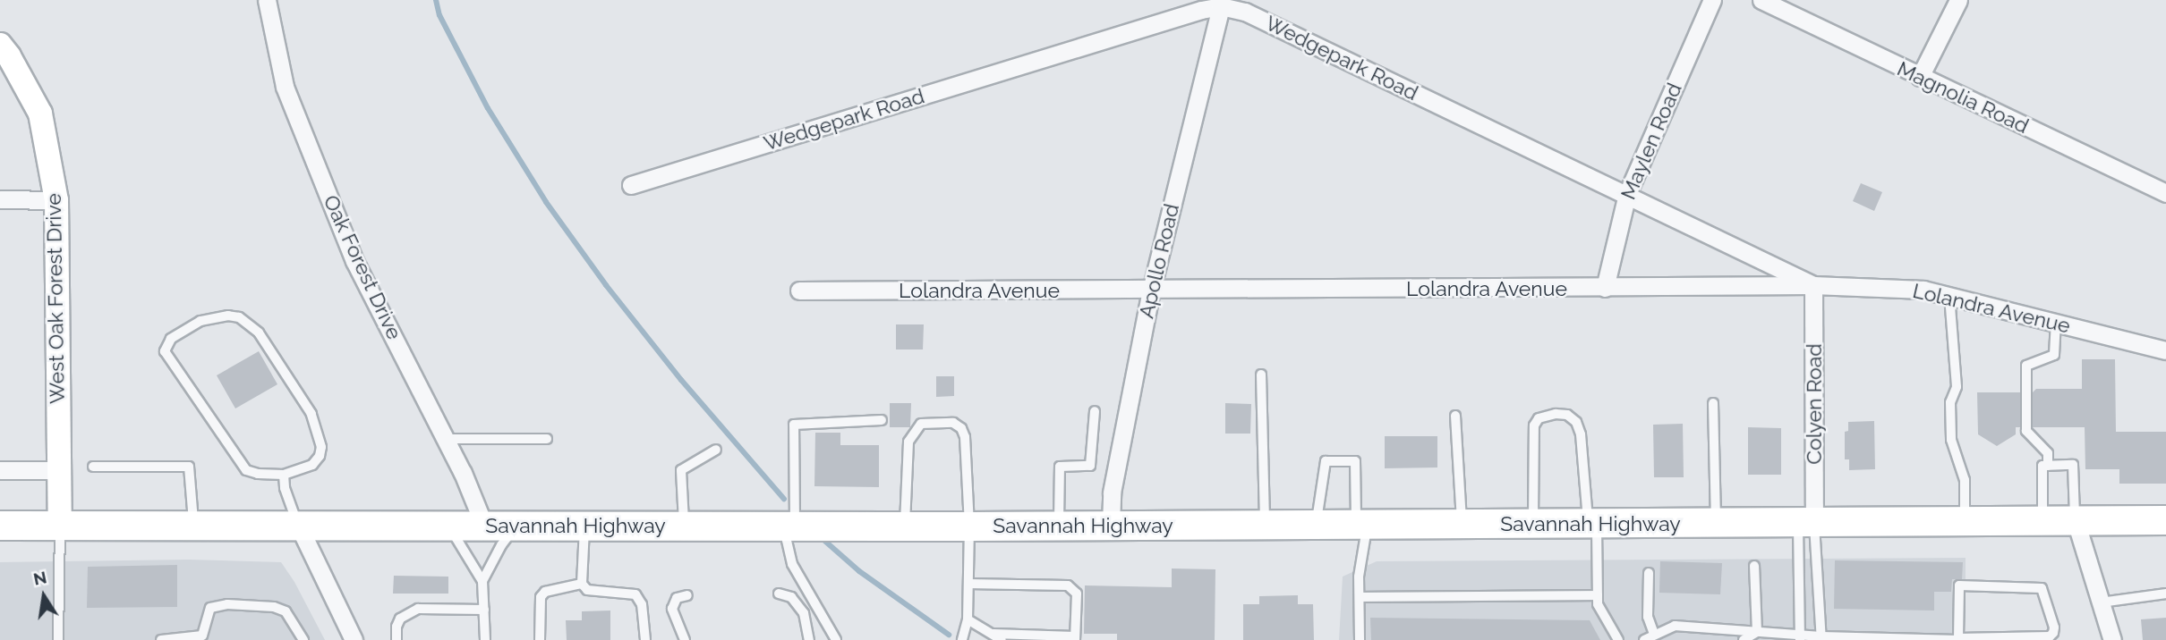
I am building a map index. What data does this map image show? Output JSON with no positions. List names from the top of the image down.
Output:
{
  "streets": {
    "highway": ["Savannah Highway"],
    "main road": ["West Oak Forest Drive"],
    "street": [
      "Wedgepark Road",
      "Magnolia Road",
      "Maylen Road",
      "Apollo Road",
      "Oak Forest Drive",
      "Lolandra Avenue",
      "Colyen Road"
    ]
  },
  "crossings": [
    ["Wedgepark Road", "Maylen Road"],
    ["Wedgepark Road", "Apollo Road"],
    ["Wedgepark Road", "Lolandra Avenue"],
    ["Wedgepark Road", "Colyen Road"],
    ["Maylen Road", "Lolandra Avenue"],
    ["Apollo Road", "Lolandra Avenue"],
    ["Apollo Road", "Savannah Highway"],
    ["Oak Forest Drive", "Savannah Highway"],
    ["Lolandra Avenue", "Colyen Road"],
    ["West Oak Forest Drive", "Savannah Highway"],
    ["Colyen Road", "Savannah Highway"]
  ],
  "north": "top"
}
